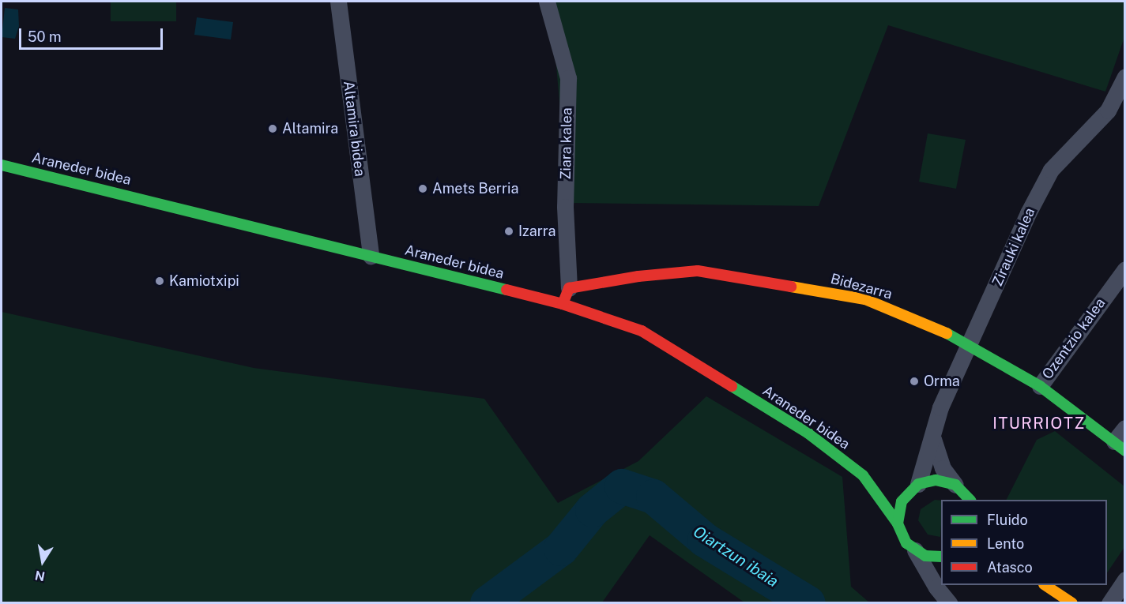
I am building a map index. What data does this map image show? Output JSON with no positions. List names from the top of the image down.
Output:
{
  "streets": {
    "street": [
      "Altamira bidea",
      "Ziara kalea",
      "Araneder bidea",
      "Zirauki kalea",
      "Bidezarra",
      "Ozentzio kalea"
    ]
  },
  "crossings": [
    ["Altamira bidea", "Araneder bidea"],
    ["Ziara kalea", "Araneder bidea"],
    ["Ziara kalea", "Bidezarra"],
    ["Araneder bidea", "Bidezarra"],
    ["Zirauki kalea", "Bidezarra"],
    ["Bidezarra", "Ozentzio kalea"]
  ],
  "districts": ["ITURRIOTZ"],
  "water": ["Oiartzun ibaia"],
  "places": [
    "Altamira",
    "Amets Berria",
    "Izarra",
    "Kamiotxipi",
    "Orma"
  ],
  "legend": ["Fluido", "Lento", "Atasco"],
  "scale_bar": "50 m",
  "north": "bottom"
}
